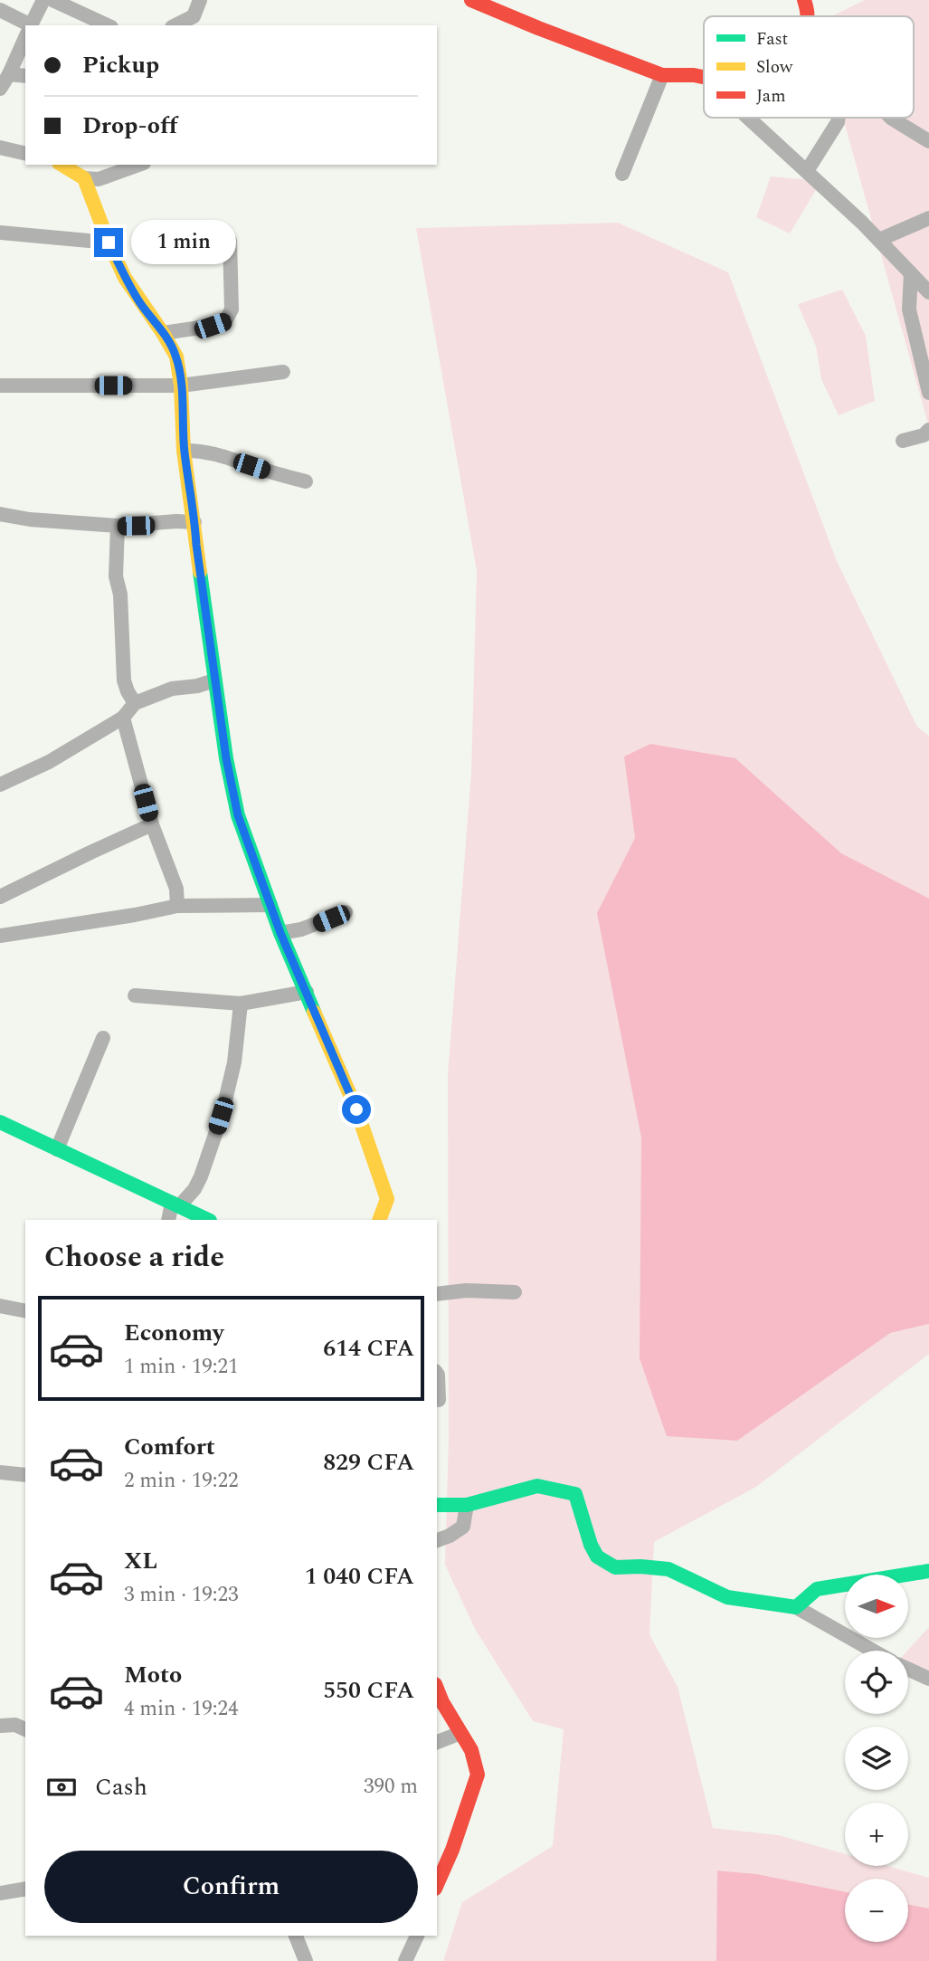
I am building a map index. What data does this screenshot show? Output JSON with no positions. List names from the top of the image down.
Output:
{
  "legend": ["Fast", "Slow", "Jam"],
  "north": "right",
  "page": {
    "banner": ["Pickup", "Drop-off"],
    "bubble": "1 min",
    "heading": "Choose a ride",
    "list": [
      {
        "name": "Economy",
        "note": "1 min · 19:21",
        "value": "614 CFA"
      },
      {
        "name": "Comfort",
        "note": "2 min · 19:22",
        "value": "829 CFA"
      },
      {
        "name": "XL",
        "note": "3 min · 19:23",
        "value": "1 040 CFA"
      },
      {
        "name": "Moto",
        "note": "4 min · 19:24",
        "value": "550 CFA"
      }
    ],
    "map_buttons": ["+", "−"],
    "pay": ["Cash", "390 m"],
    "buttons": "Confirm"
  }
}
